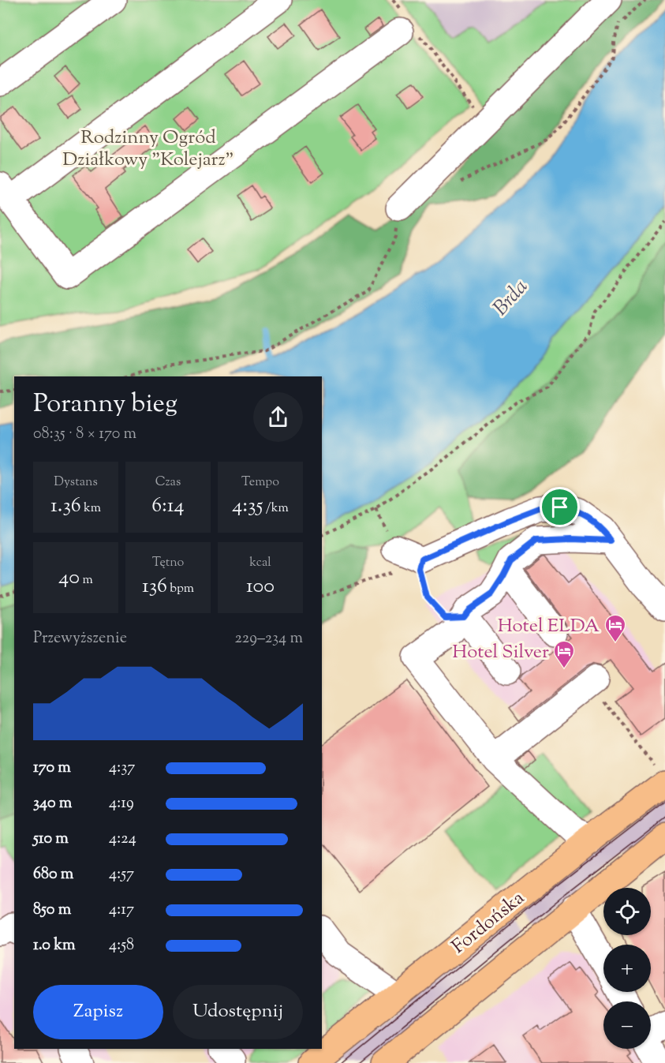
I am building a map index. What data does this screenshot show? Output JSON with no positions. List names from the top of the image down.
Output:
{
  "streets": {
    "main road": ["Fordońska"]
  },
  "water": ["Brda"],
  "parks": ["Rodzinny Ogród Działkowy \"Kolejarz\""],
  "places": {
    "hotel": ["Hotel ELDA", "Hotel Silver"]
  },
  "page": {
    "heading": ["Poranny bieg", "08:35 · 8 × 170 m"],
    "stats": [
      ["Dystans", "1.36 km"],
      ["Czas", "6:14"],
      ["Tempo", "4:35 /km"],
      ["40 m"],
      ["Tętno", "136 bpm"],
      ["kcal", "100"]
    ],
    "chart": ["Przewyższenie", "229–234 m"],
    "list": [
      {
        "name": "170 m",
        "note": "4:37"
      },
      {
        "name": "340 m",
        "note": "4:19"
      },
      {
        "name": "510 m",
        "note": "4:24"
      },
      {
        "name": "680 m",
        "note": "4:57"
      },
      {
        "name": "850 m",
        "note": "4:17"
      },
      {
        "name": "1.0 km",
        "note": "4:58"
      }
    ],
    "map_buttons": ["+", "−"],
    "buttons": ["Zapisz", "Udostępnij"]
  }
}
